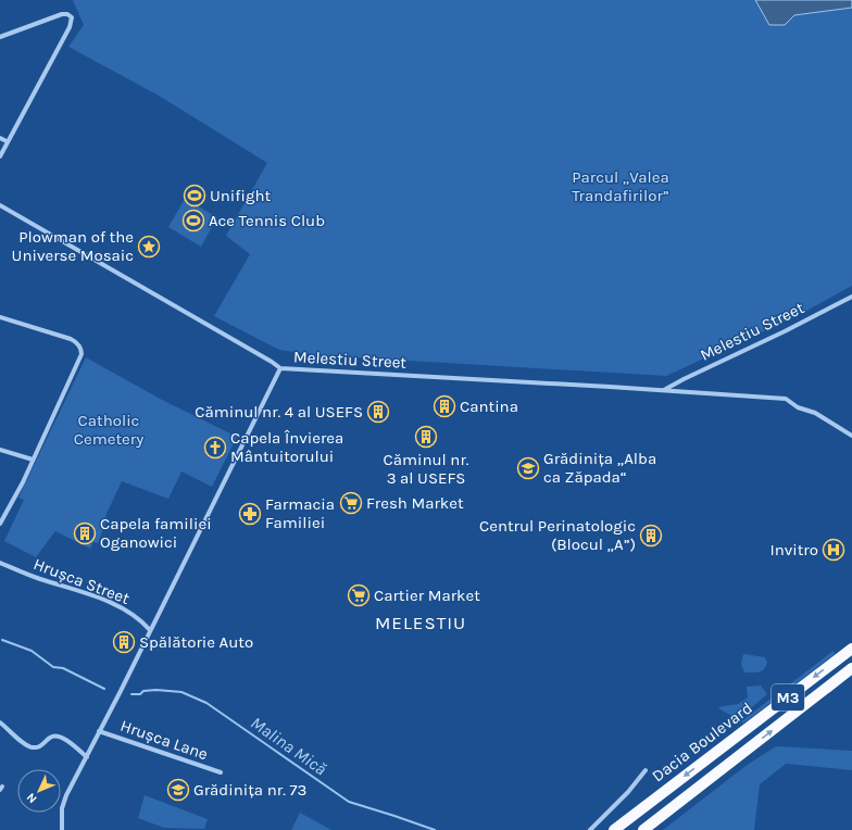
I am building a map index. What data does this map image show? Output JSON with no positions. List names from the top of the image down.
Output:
{
  "streets": {
    "highway": ["M3", "Dacia Boulevard"],
    "street": ["Melestiu Street", "Hrușca Street", "Hrușca Lane"]
  },
  "districts": ["MELESTIU"],
  "water": ["Malina Mică"],
  "parks": ["Parcul „Valea Trandafirilor”", "Catholic Cemetery"],
  "places": {
    "sports": ["Unifight", "Ace Tennis Club"],
    "place": ["Plowman of the Universe Mosaic"],
    "building": [
      "Cantina",
      "Căminul nr. 4 al USEFS",
      "Căminul nr. 3 al USEFS",
      "Capela familiei Oganowici",
      "Centrul Perinatologic (Blocul „A”)",
      "Spălătorie Auto"
    ],
    "church": ["Capela Învierea Mântuitorului"],
    "school or university": ["Grădinița „Alba ca Zăpada“", "Grădinița nr. 73"],
    "supermarket": ["Fresh Market", "Cartier Market"],
    "pharmacy": ["Farmacia Familiei"],
    "hospital": ["Invitro"]
  },
  "north": "bottom left"
}
